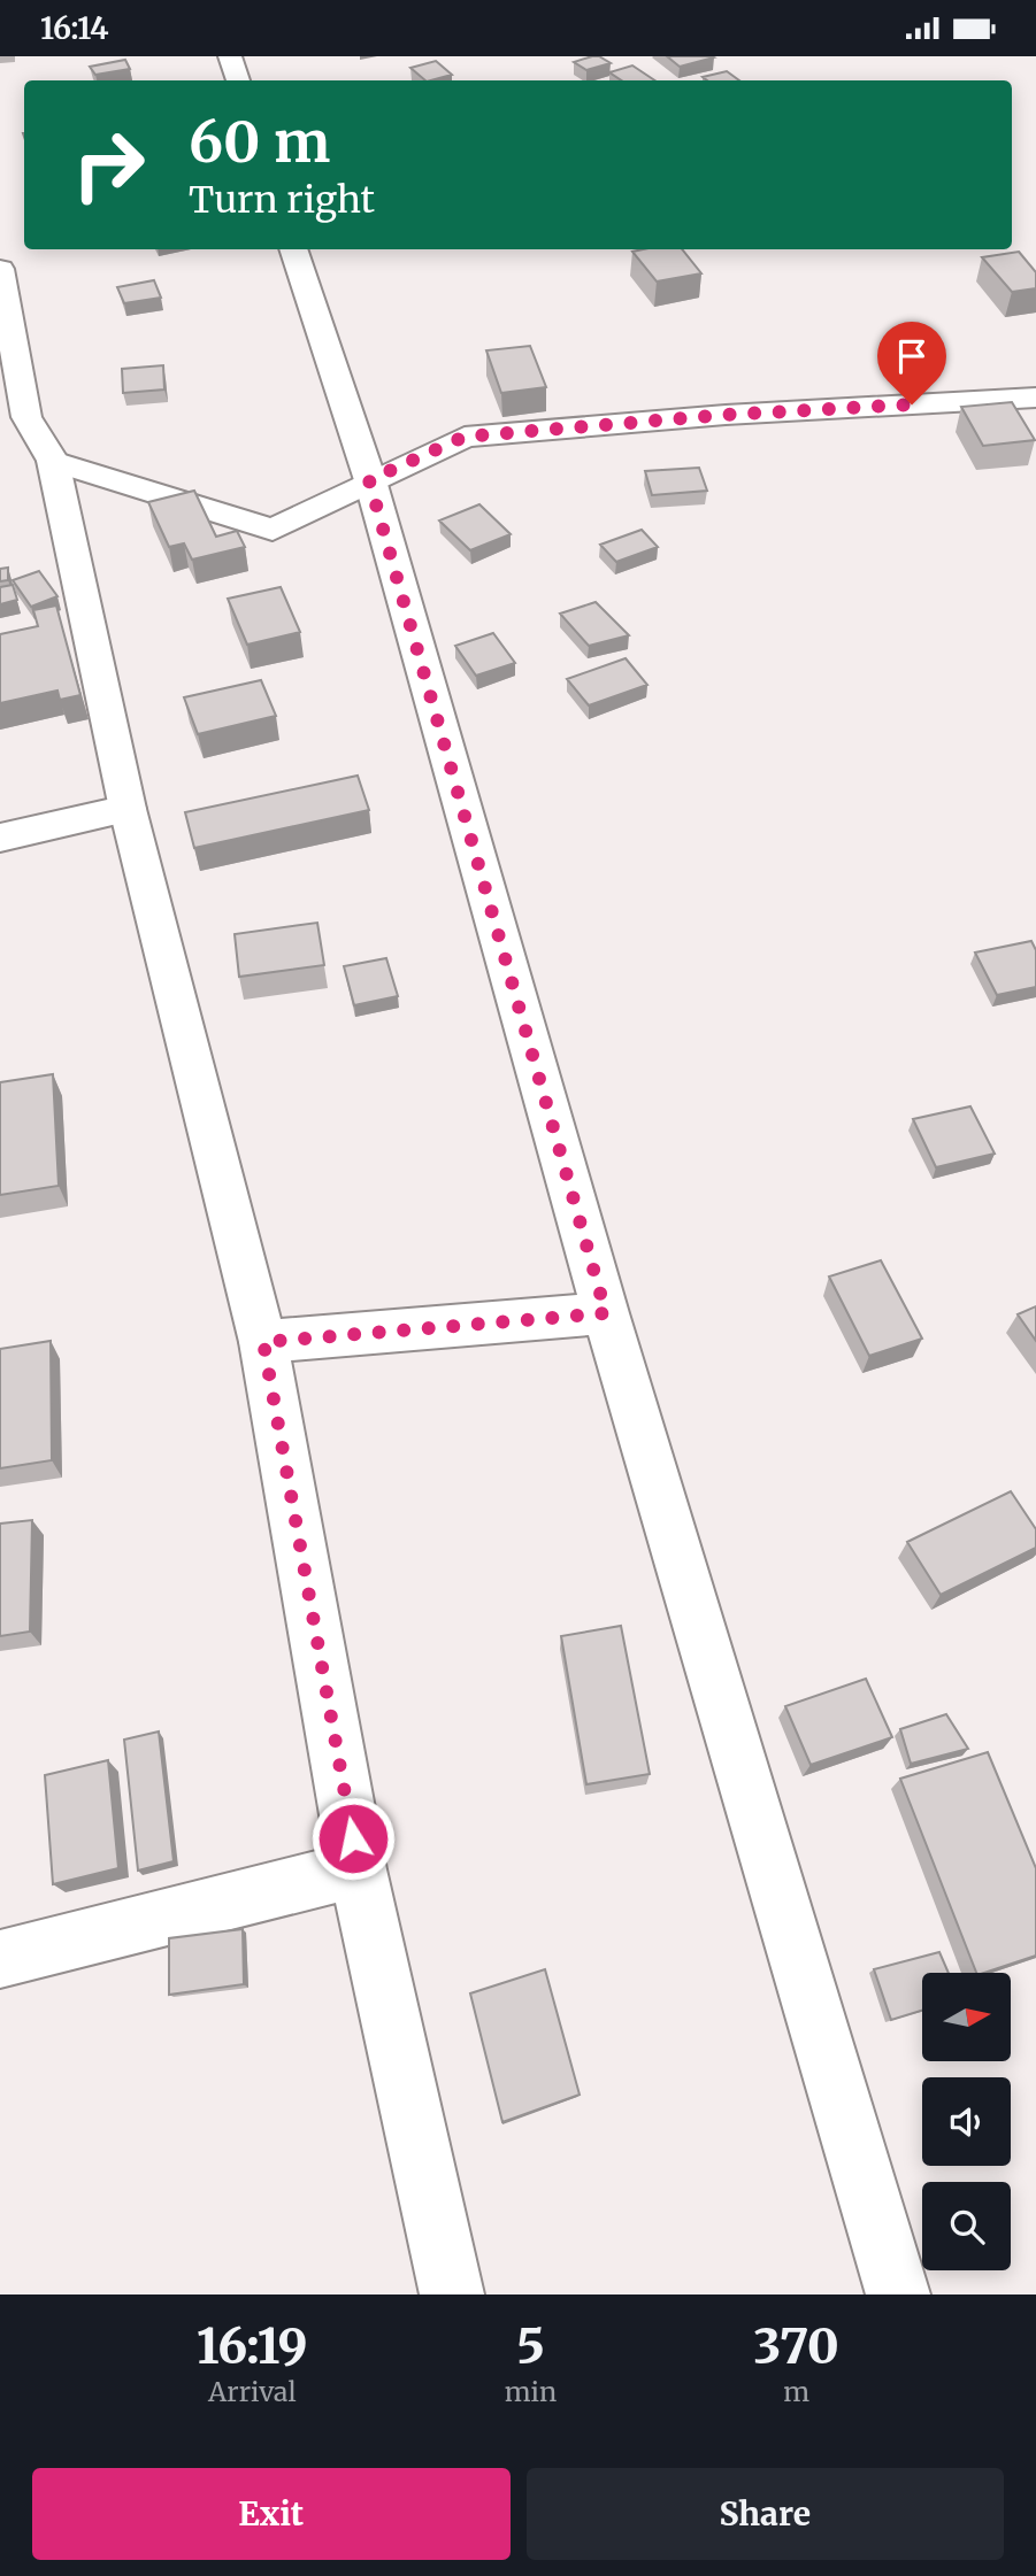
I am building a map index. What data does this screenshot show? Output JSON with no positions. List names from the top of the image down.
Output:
{
  "north": "right",
  "page": {
    "status": "16:14",
    "turn": ["60 m", "Turn right"],
    "eta": [
      "16:19",
      "Arrival",
      "5",
      "min",
      "370",
      "m"
    ],
    "buttons": ["Exit", "Share"]
  }
}
